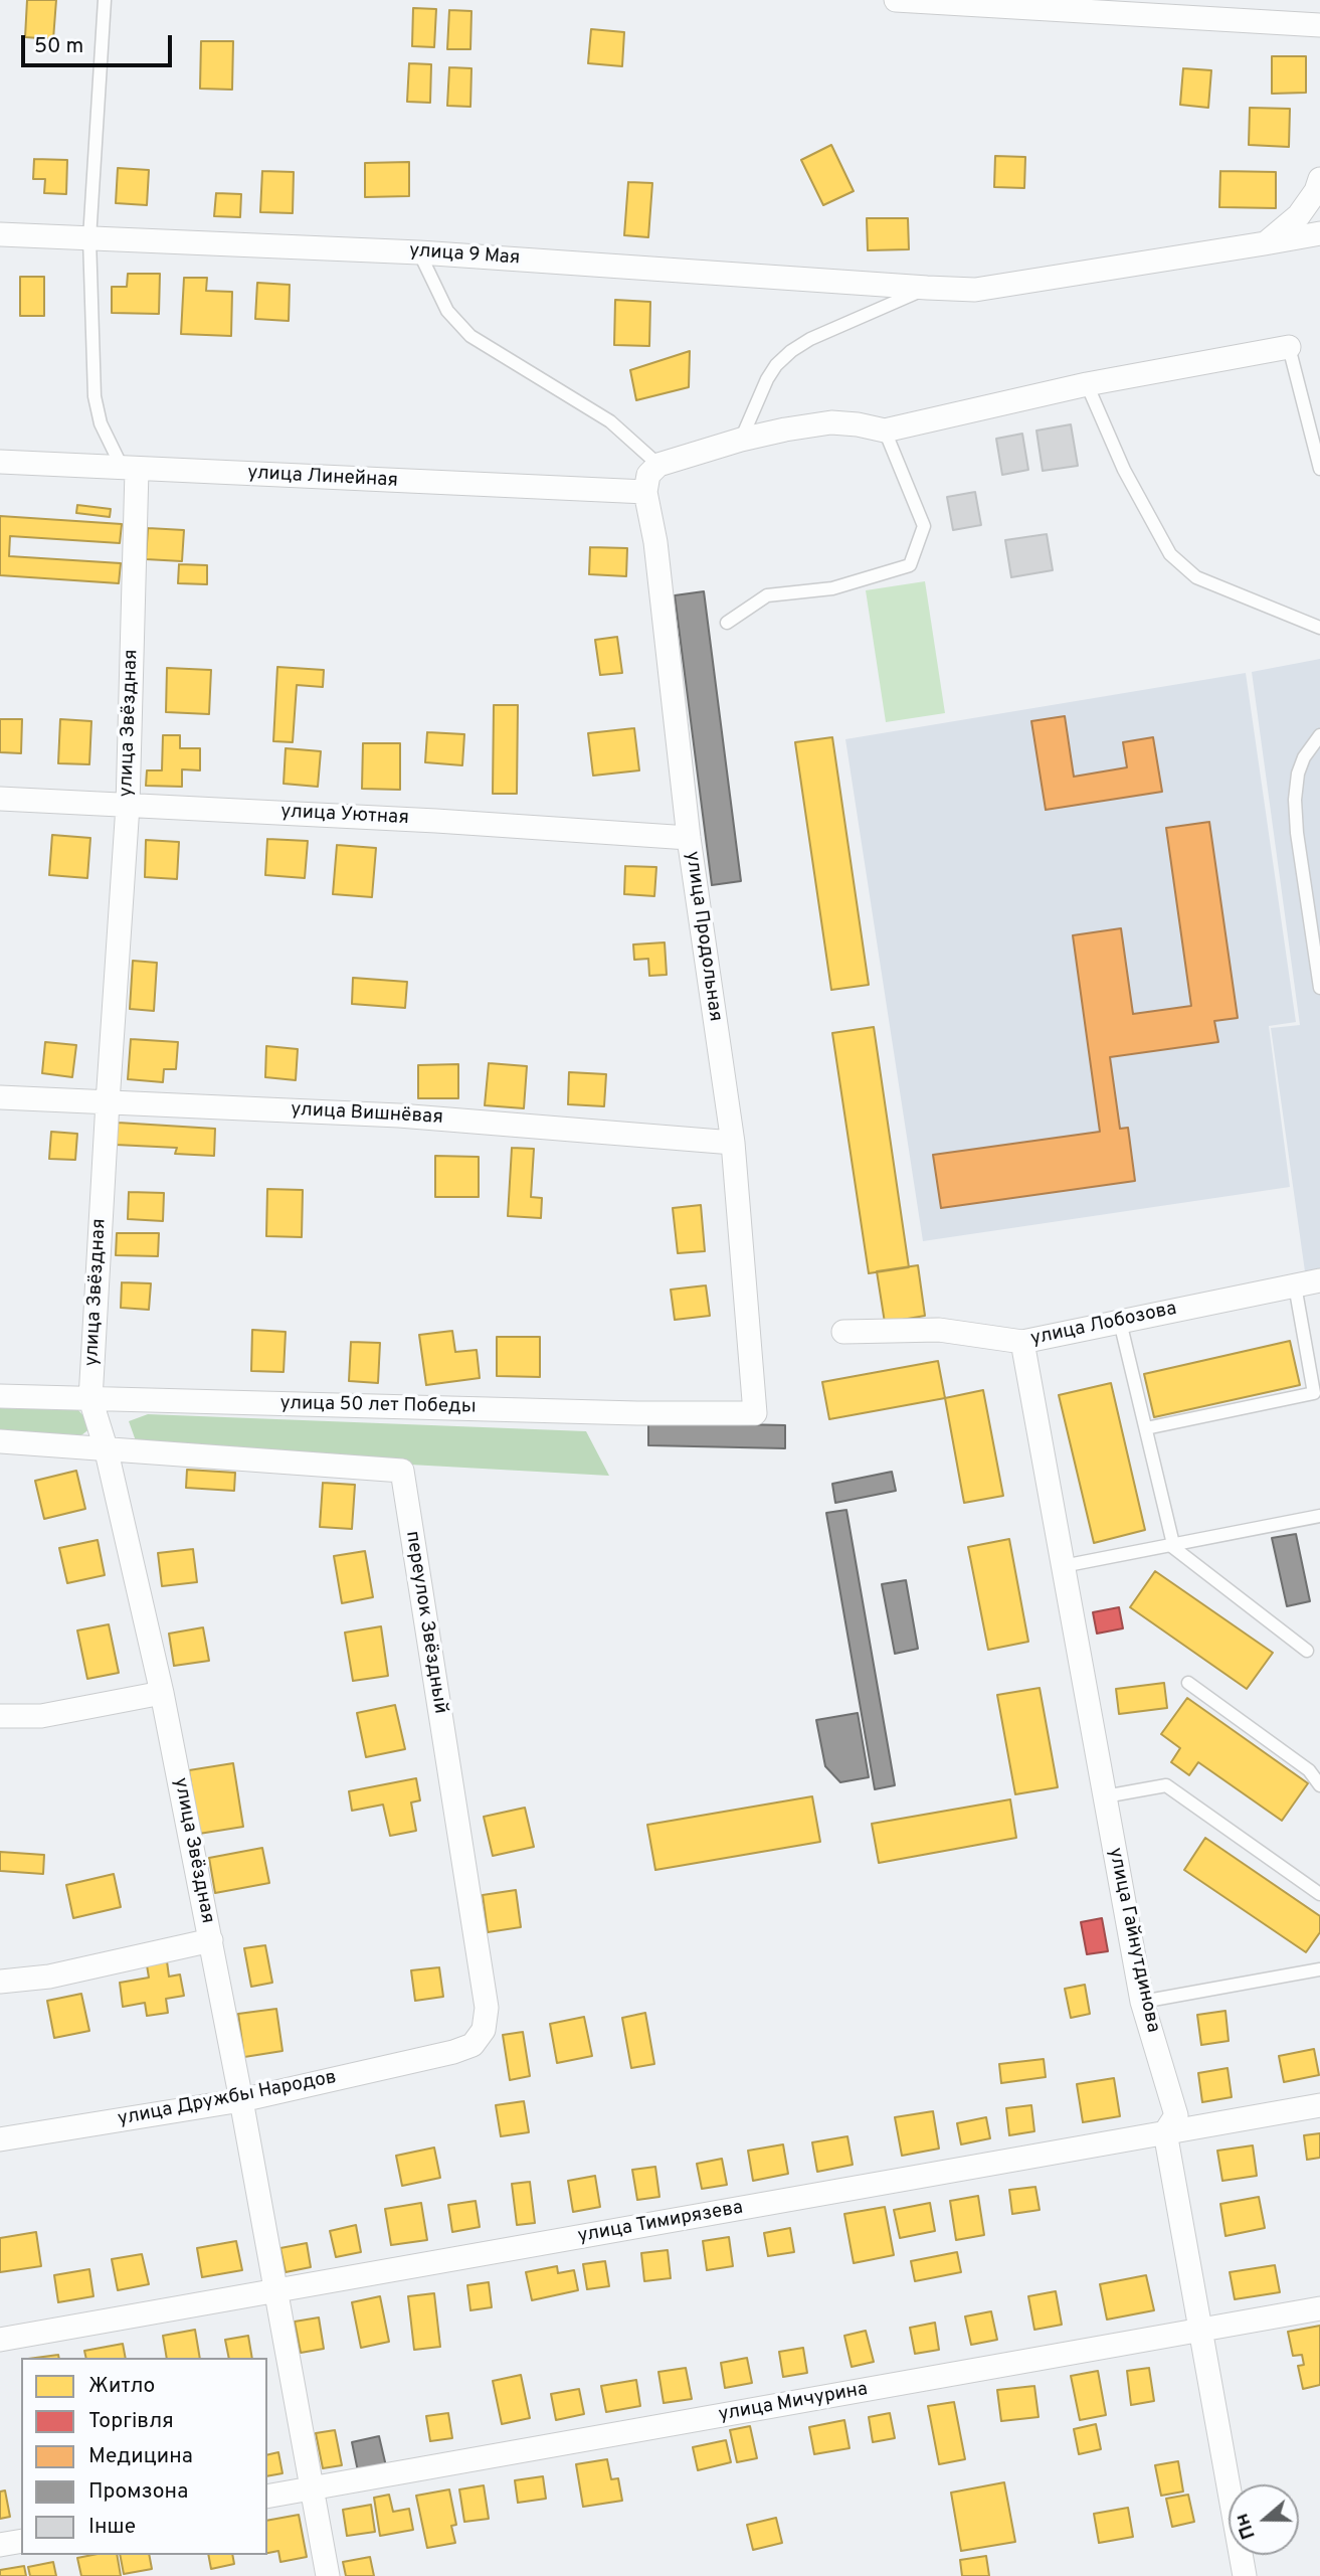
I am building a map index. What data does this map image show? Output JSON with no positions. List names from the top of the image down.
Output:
{
  "streets": {
    "street": [
      "улица 9 Мая",
      "улица Линейная",
      "улица Звёздная",
      "улица Уютная",
      "улица Продольная",
      "улица Вишнёвая",
      "улица Лобозова",
      "улица 50 лет Победы",
      "переулок Звёздный",
      "улица Гайнутдинова",
      "улица Дружбы Народов",
      "улица Тимирязева",
      "улица Мичурина"
    ]
  },
  "crossings": [
    ["улица Линейная", "улица Звёздная"],
    ["улица Линейная", "улица Продольная"],
    ["улица Звёздная", "улица Уютная"],
    ["улица Звёздная", "улица Вишнёвая"],
    ["улица Звёздная", "улица 50 лет Победы"],
    ["улица Звёздная", "переулок Звёздный"],
    ["улица Звёздная", "улица Дружбы Народов"],
    ["улица Звёздная", "улица Тимирязева"],
    ["улица Звёздная", "улица Мичурина"],
    ["улица Уютная", "улица Продольная"],
    ["улица Продольная", "улица Вишнёвая"],
    ["улица Продольная", "улица 50 лет Победы"],
    ["улица Лобозова", "улица Гайнутдинова"],
    ["переулок Звёздный", "улица Дружбы Народов"],
    ["улица Гайнутдинова", "улица Тимирязева"],
    ["улица Гайнутдинова", "улица Мичурина"]
  ],
  "legend": [
    "Житло",
    "Торгівля",
    "Медицина",
    "Промзона",
    "Інше"
  ],
  "scale_bar": "50 m",
  "north": "left"
}
